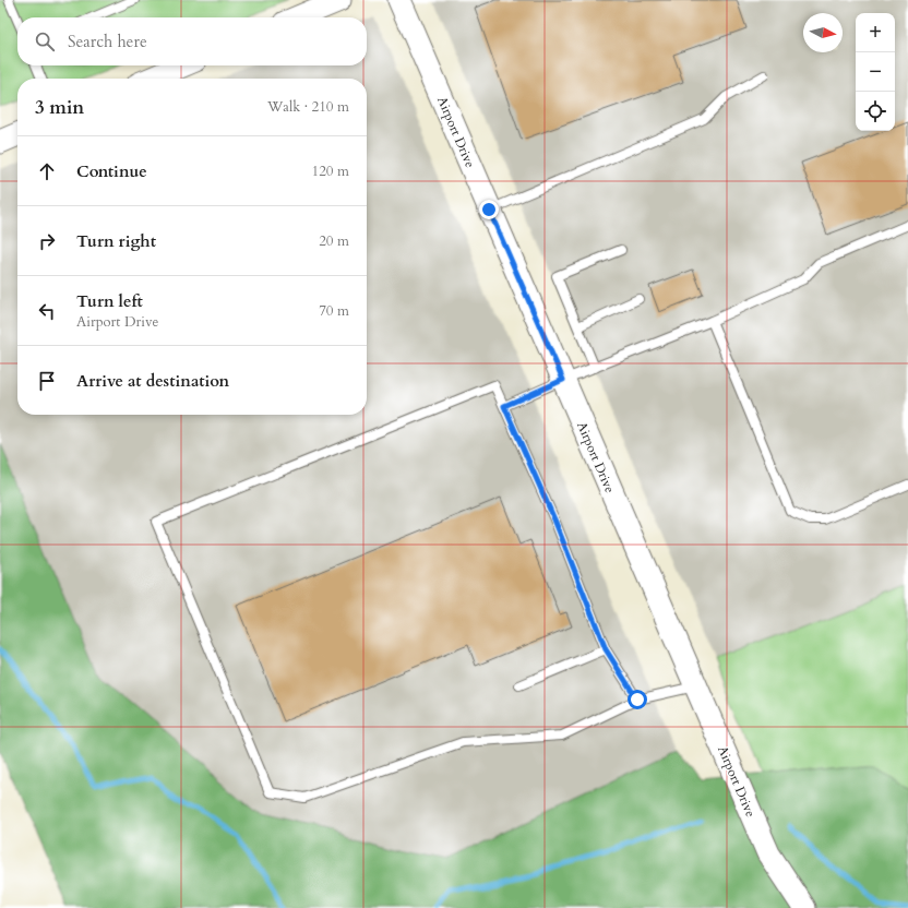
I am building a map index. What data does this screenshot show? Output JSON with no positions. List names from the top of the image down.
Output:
{
  "streets": {
    "street": ["Airport Drive"]
  },
  "north": "right",
  "page": {
    "map_buttons": ["+", "−"],
    "search": "Search here",
    "heading": ["3 min", "Walk · 210 m"],
    "list": [
      ["Continue", "120 m"],
      ["Turn right", "20 m"],
      ["Turn left", "Airport Drive", "70 m"],
      "Arrive at destination"
    ]
  }
}
